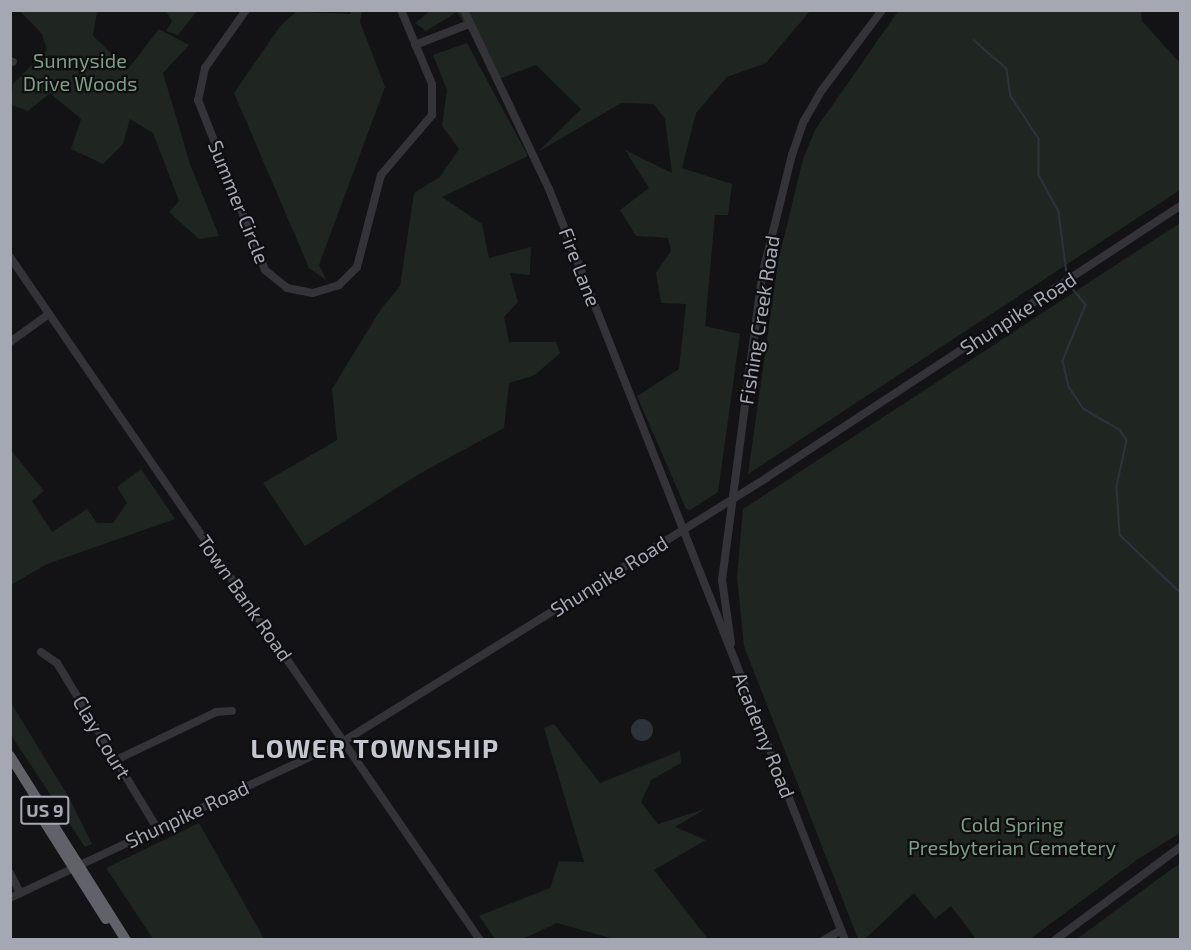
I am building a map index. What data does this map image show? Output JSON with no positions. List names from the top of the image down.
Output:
{
  "streets": {
    "highway": ["US 9"],
    "street": [
      "Summer Circle",
      "Fire Lane",
      "Shunpike Road",
      "Fishing Creek Road",
      "Town Bank Road",
      "Academy Road",
      "Clay Court"
    ]
  },
  "crossings": [
    ["Fire Lane", "Shunpike Road"],
    ["Fire Lane", "Academy Road"],
    ["Shunpike Road", "Fishing Creek Road"],
    ["Shunpike Road", "Town Bank Road"],
    ["Shunpike Road", "Academy Road"],
    ["Shunpike Road", "Clay Court"],
    ["Shunpike Road", "US 9"],
    ["Fishing Creek Road", "Academy Road"]
  ],
  "districts": ["LOWER TOWNSHIP"],
  "parks": ["Sunnyside Drive Woods", "Cold Spring Presbyterian Cemetery"]
}
